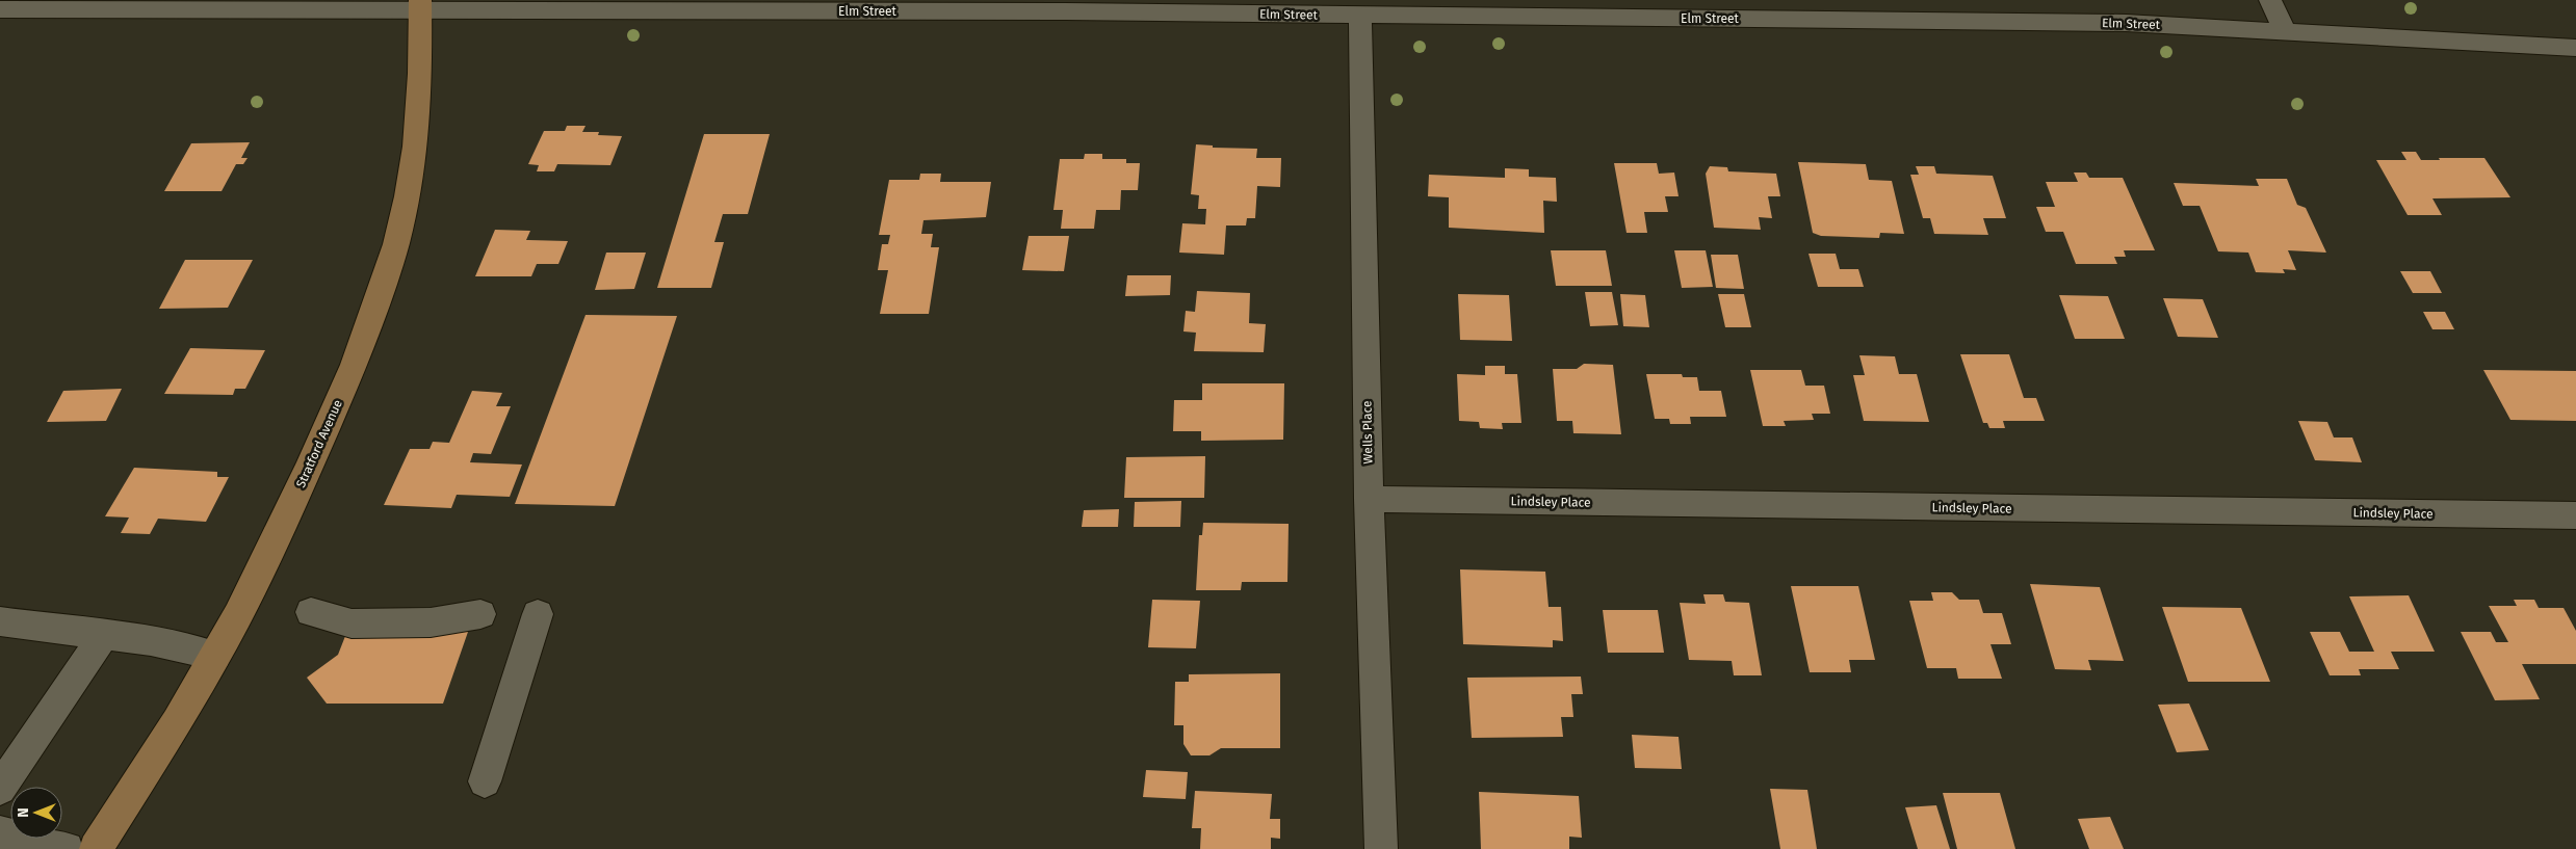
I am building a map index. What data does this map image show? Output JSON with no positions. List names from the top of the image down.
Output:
{
  "streets": {
    "main road": ["Stratford Avenue"],
    "street": ["Elm Street", "Wells Place", "Lindsley Place"]
  },
  "crossings": [
    ["Elm Street", "Wells Place"],
    ["Elm Street", "Stratford Avenue"],
    ["Wells Place", "Lindsley Place"]
  ],
  "north": "left"
}
